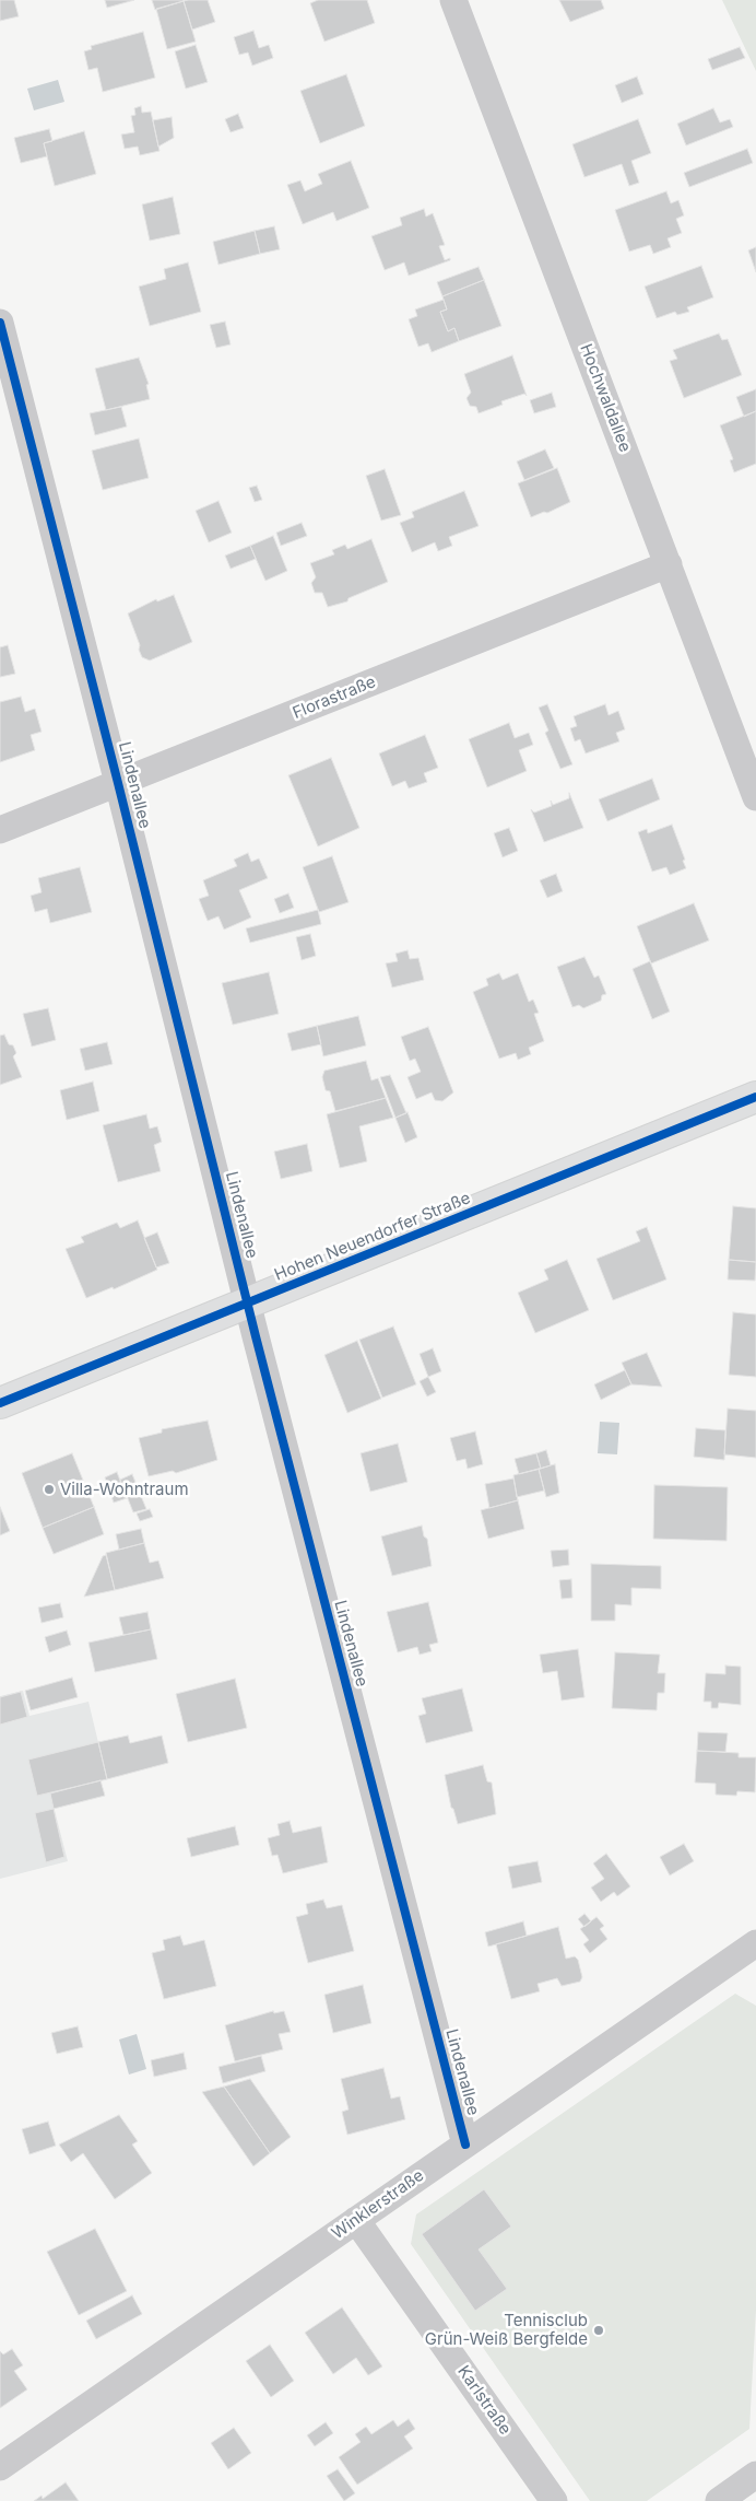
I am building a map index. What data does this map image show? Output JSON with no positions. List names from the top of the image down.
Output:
{
  "streets": {
    "main road": ["Hohen Neuendorfer Straße"],
    "street": [
      "Hochwaldallee",
      "Florastraße",
      "Lindenallee",
      "Winklerstraße",
      "Karlstraße"
    ]
  },
  "crossings": [
    ["Hochwaldallee", "Florastraße"],
    ["Florastraße", "Lindenallee"],
    ["Lindenallee", "Hohen Neuendorfer Straße"],
    ["Lindenallee", "Winklerstraße"],
    ["Winklerstraße", "Karlstraße"]
  ],
  "places": ["Villa-Wohntraum", "Tennisclub Grün-Weiß Bergfelde"]
}
